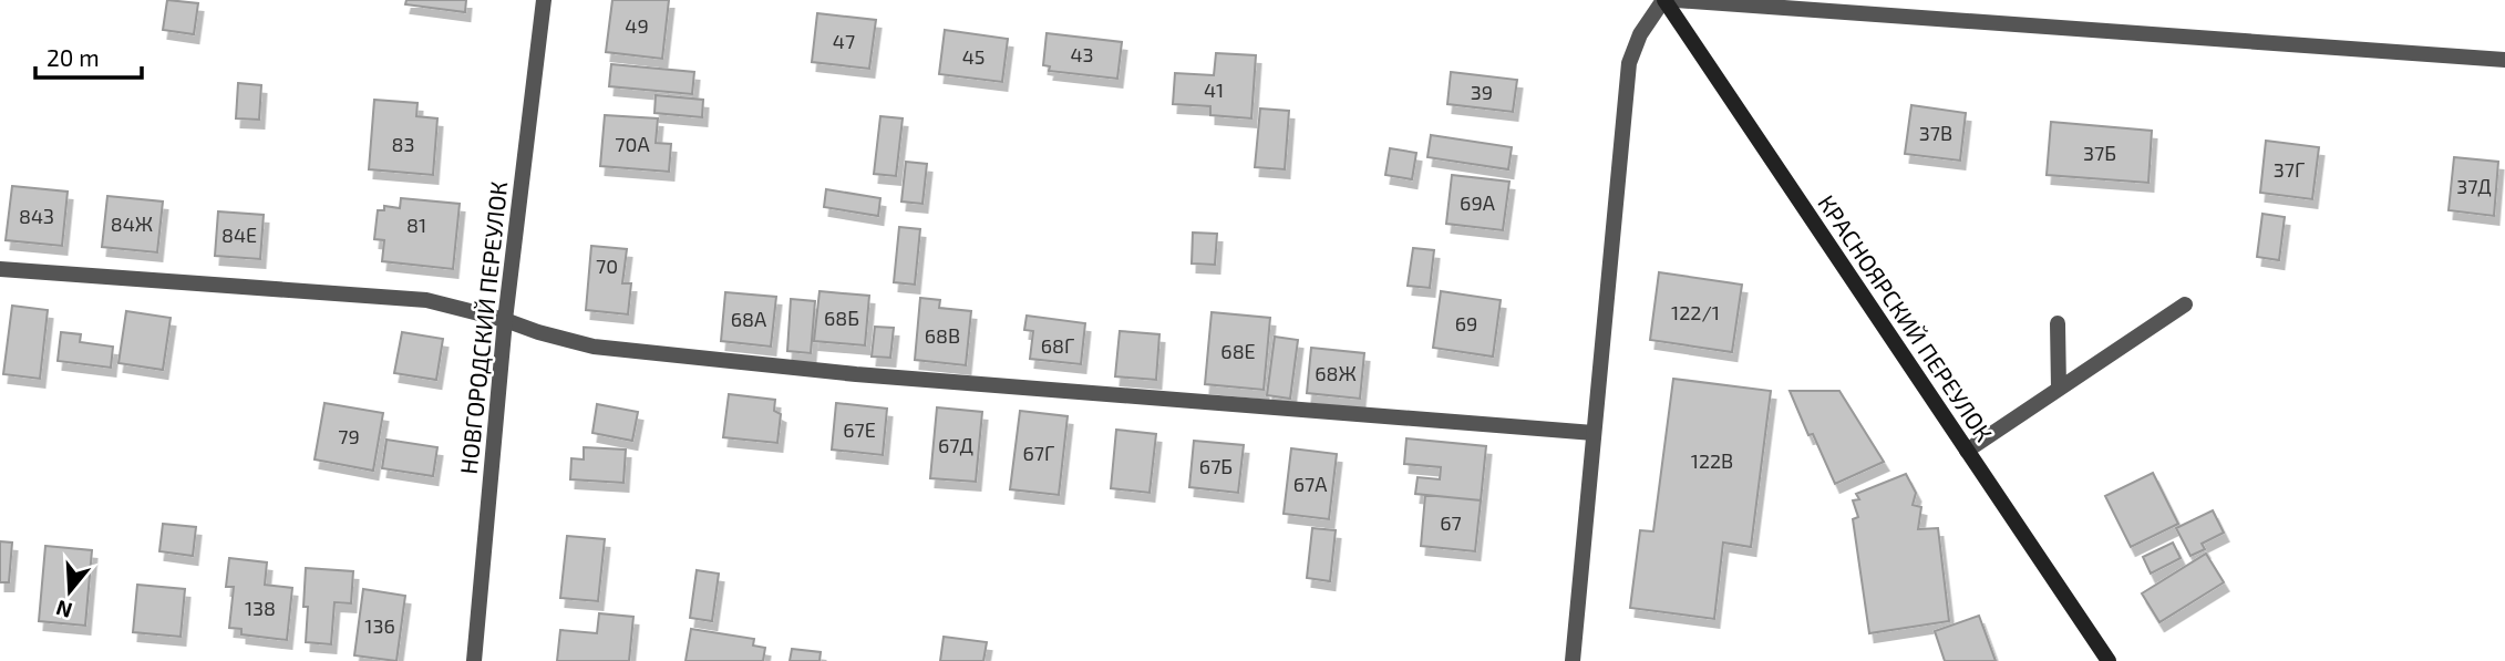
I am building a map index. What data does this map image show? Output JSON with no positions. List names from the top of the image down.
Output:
{
  "streets": {
    "main road": ["КРАСНОЯРСКИЙ ПЕРЕУЛОК"],
    "street": ["НОВГОРОДСКИЙ ПЕРЕУЛОК"]
  },
  "house_numbers": [
    "49",
    "47",
    "43",
    "45",
    "41",
    "39",
    "37В",
    "83",
    "70А",
    "37Б",
    "37Г",
    "37Д",
    "69А",
    "84З",
    "84Ж",
    "81",
    "84Е",
    "70",
    "122/1",
    "68Б",
    "68А",
    "69",
    "68В",
    "68Г",
    "68Е",
    "68Ж",
    "67Е",
    "79",
    "67Д",
    "67Г",
    "122В",
    "67Б",
    "67А",
    "67",
    "138",
    "136"
  ],
  "scale_bar": "20 m",
  "north": "bottom"
}
